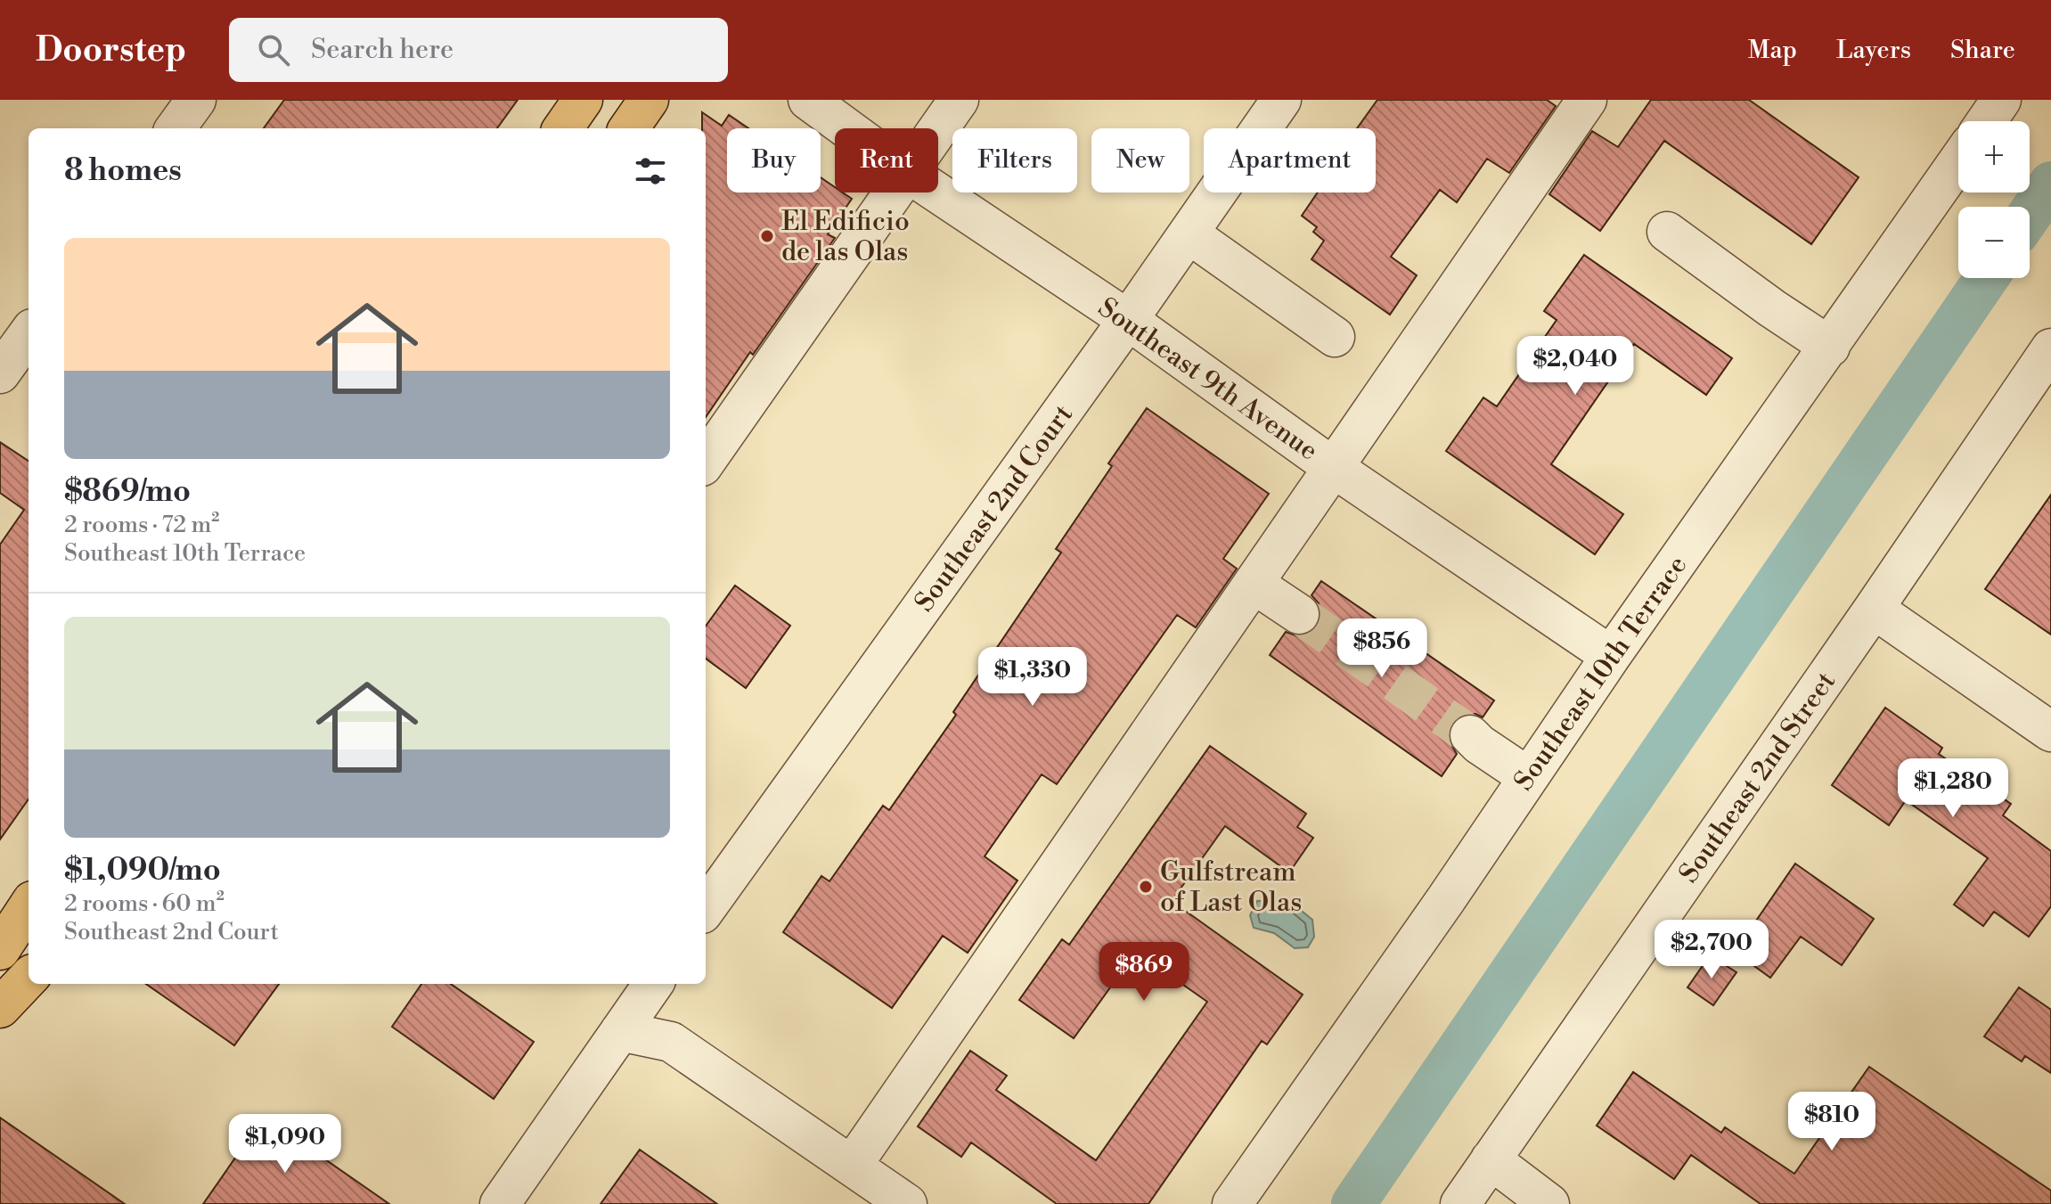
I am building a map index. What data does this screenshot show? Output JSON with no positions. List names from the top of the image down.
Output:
{
  "streets": {
    "street": [
      "Southeast 9th Avenue",
      "Southeast 2nd Court",
      "Southeast 10th Terrace",
      "Southeast 2nd Street"
    ]
  },
  "crossings": [
    ["Southeast 9th Avenue", "Southeast 2nd Court"],
    ["Southeast 9th Avenue", "Southeast 10th Terrace"]
  ],
  "places": ["El Edificio de las Olas", "Gulfstream of Last Olas"],
  "page": {
    "header": "Doorstep",
    "search": "Search here",
    "nav": ["Map", "Layers", "Share"],
    "map_buttons": ["+", "−"],
    "chip": [
      "Buy",
      "Rent",
      "Filters",
      "New",
      "Apartment"
    ],
    "heading": "8 homes",
    "list": [
      {
        "name": "$869/mo",
        "note": "2 rooms · 72 m² · Southeast 10th Terrace"
      },
      {
        "name": "$1,090/mo",
        "note": "2 rooms · 60 m² · Southeast 2nd Court"
      }
    ],
    "price": [
      "$2,040",
      "$856",
      "$1,330",
      "$1,280",
      "$2,700",
      "$869",
      "$810",
      "$1,090"
    ]
  }
}
